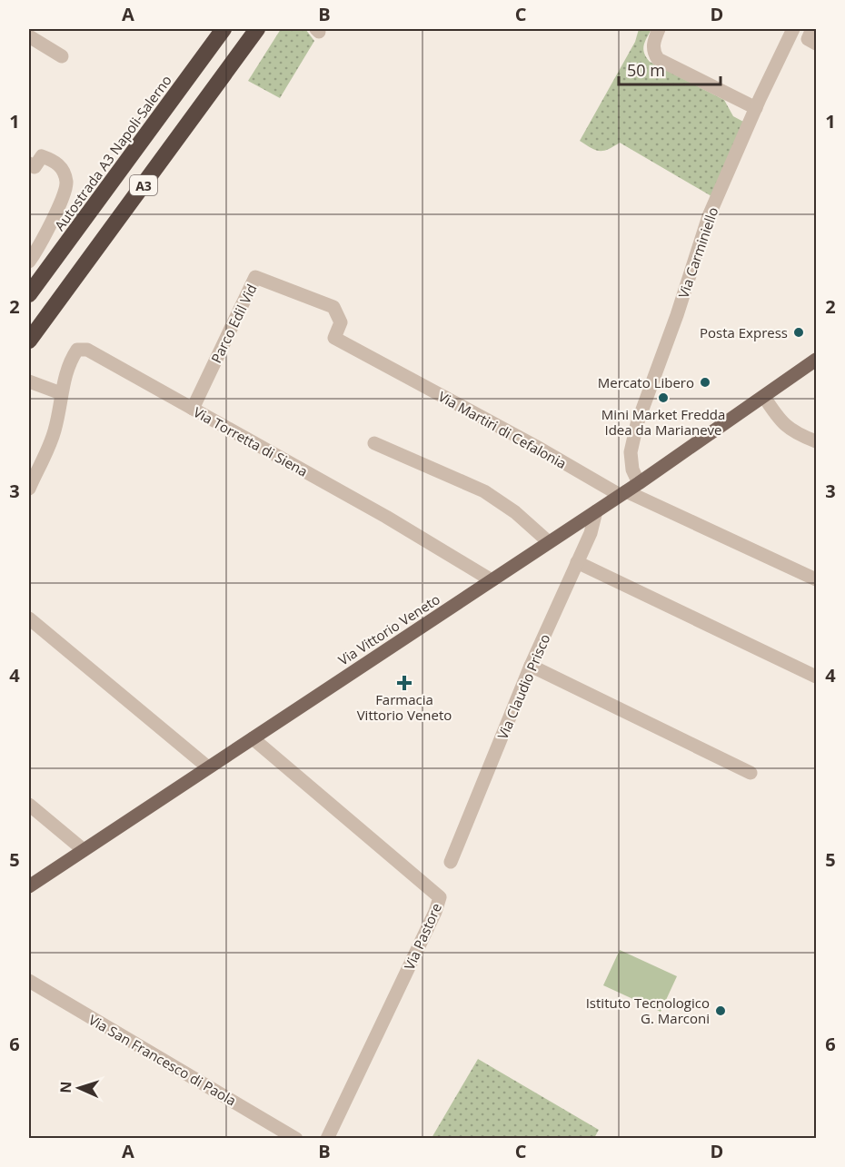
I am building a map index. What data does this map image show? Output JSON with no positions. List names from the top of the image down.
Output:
{
  "streets": {
    "highway": ["Autostrada A3 Napoli-Salerno", "A3"],
    "main road": ["Via Vittorio Veneto"],
    "street": [
      "Via Carminiello",
      "Parco Edil Vid",
      "Via Martiri di Cefalonia",
      "Via Torretta di Siena",
      "Via Claudio Prisco",
      "Via Pastore",
      "Via San Francesco di Paola"
    ]
  },
  "crossings": [
    ["Via Carminiello", "Via Vittorio Veneto"],
    ["Parco Edil Vid", "Via Martiri di Cefalonia"],
    ["Parco Edil Vid", "Via Torretta di Siena"],
    ["Via Martiri di Cefalonia", "Via Vittorio Veneto"],
    ["Via Torretta di Siena", "Via Vittorio Veneto"],
    ["Via Vittorio Veneto", "Via Claudio Prisco"],
    ["Via Vittorio Veneto", "Via Pastore"]
  ],
  "places": {
    "other": [
      "Posta Express",
      "Mercato Libero",
      "Mini Market Fredda Idea da Marianeve",
      "Istituto Tecnologico G. Marconi"
    ],
    "health": ["Farmacia Vittorio Veneto"]
  },
  "scale_bar": "50 m",
  "north": "left",
  "grid": {
    "columns": [
      "A",
      "B",
      "C",
      "D"
    ],
    "rows": [
      "1",
      "2",
      "3",
      "4",
      "5",
      "6"
    ]
  }
}
